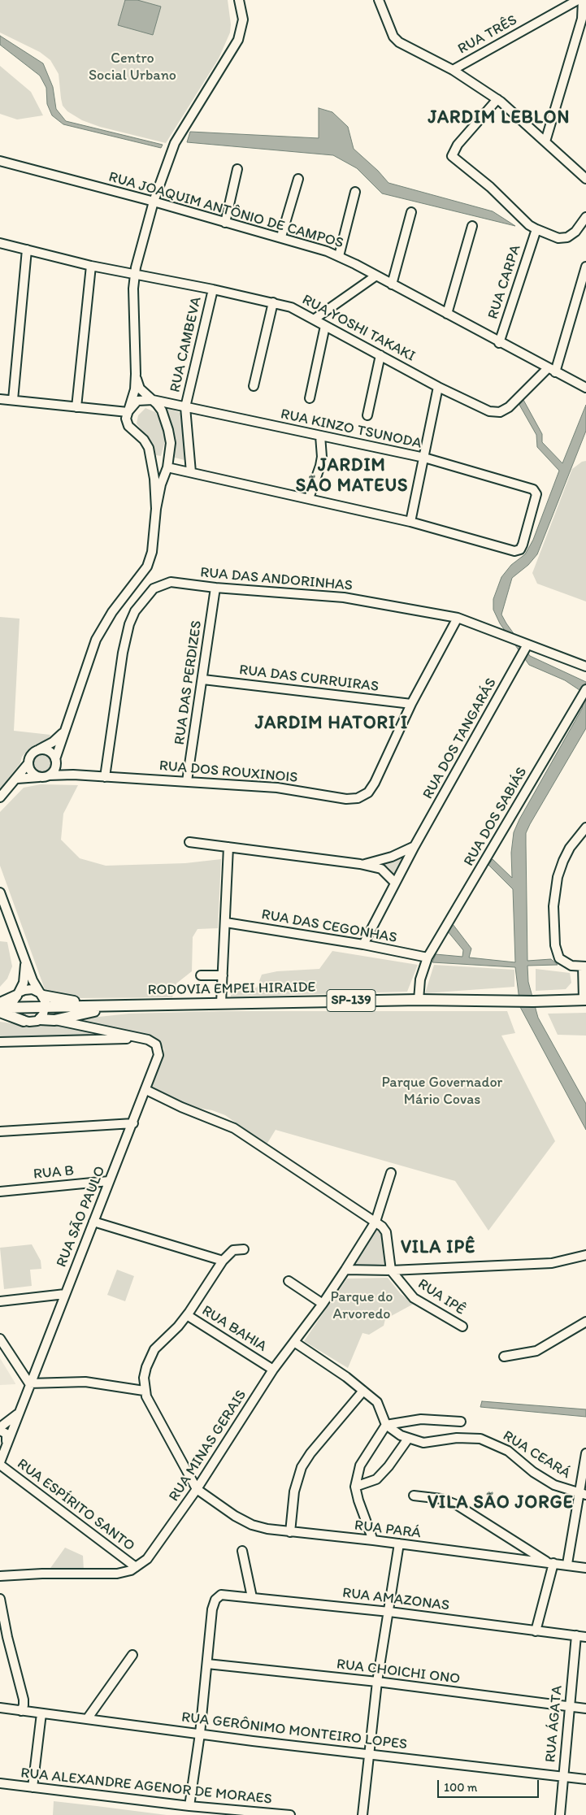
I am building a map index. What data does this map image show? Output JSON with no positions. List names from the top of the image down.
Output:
{
  "streets": {
    "main road": ["RODOVIA EMPEI HIRAIDE", "SP-139"],
    "street": [
      "RUA TRÊS",
      "RUA JOAQUIM ANTÔNIO DE CAMPOS",
      "RUA CARPA",
      "RUA YOSHI TAKAKI",
      "RUA CAMBEVA",
      "RUA KINZO TSUNODA",
      "RUA DAS ANDORINHAS",
      "RUA DAS CURRUIRAS",
      "RUA DAS PERDIZES",
      "RUA DOS TANGARÁS",
      "RUA DOS ROUXINOIS",
      "RUA DOS SABIÁS",
      "RUA DAS CEGONHAS",
      "RUA B",
      "RUA SÃO PAULO",
      "RUA IPÊ",
      "RUA BAHIA",
      "RUA MINAS GERAIS",
      "RUA CEARÁ",
      "RUA ESPÍRITO SANTO",
      "RUA PARÁ",
      "RUA AMAZONAS",
      "RUA CHOICHI ONO",
      "RUA ÁGATA",
      "RUA GERÔNIMO MONTEIRO LOPES",
      "RUA ALEXANDRE AGENOR DE MORAES"
    ]
  },
  "crossings": [
    ["RUA JOAQUIM ANTÔNIO DE CAMPOS", "RUA CARPA"],
    ["RUA JOAQUIM ANTÔNIO DE CAMPOS", "RUA YOSHI TAKAKI"],
    ["RUA YOSHI TAKAKI", "RUA CAMBEVA"],
    ["RUA CAMBEVA", "RUA KINZO TSUNODA"],
    ["RUA DAS ANDORINHAS", "RUA DAS PERDIZES"],
    ["RUA DAS ANDORINHAS", "RUA DOS TANGARÁS"],
    ["RUA DAS ANDORINHAS", "RUA DOS ROUXINOIS"],
    ["RUA DAS CURRUIRAS", "RUA DAS PERDIZES"],
    ["RUA DAS CURRUIRAS", "RUA DOS ROUXINOIS"],
    ["RUA DAS PERDIZES", "RUA DOS ROUXINOIS"],
    ["RUA DOS TANGARÁS", "RUA DAS CEGONHAS"],
    ["RUA DOS SABIÁS", "RUA DAS CEGONHAS"],
    ["RUA DOS SABIÁS", "RODOVIA EMPEI HIRAIDE"],
    ["RUA B", "RUA SÃO PAULO"],
    ["RUA SÃO PAULO", "RUA ESPÍRITO SANTO"],
    ["RUA BAHIA", "RUA MINAS GERAIS"],
    ["RUA MINAS GERAIS", "RUA ESPÍRITO SANTO"],
    ["RUA MINAS GERAIS", "RUA PARÁ"],
    ["RUA AMAZONAS", "RUA CHOICHI ONO"],
    ["RUA AMAZONAS", "RUA ÁGATA"],
    ["RUA CHOICHI ONO", "RUA ÁGATA"],
    ["RUA ÁGATA", "RUA GERÔNIMO MONTEIRO LOPES"]
  ],
  "districts": [
    "JARDIM LEBLON",
    "JARDIM SÃO MATEUS",
    "JARDIM HATORI I",
    "VILA IPÊ",
    "VILA SÃO JORGE"
  ],
  "parks": ["Centro Social Urbano", "Parque Governador Mário Covas", "Parque do Arvoredo"],
  "scale_bar": "100 m"
}
